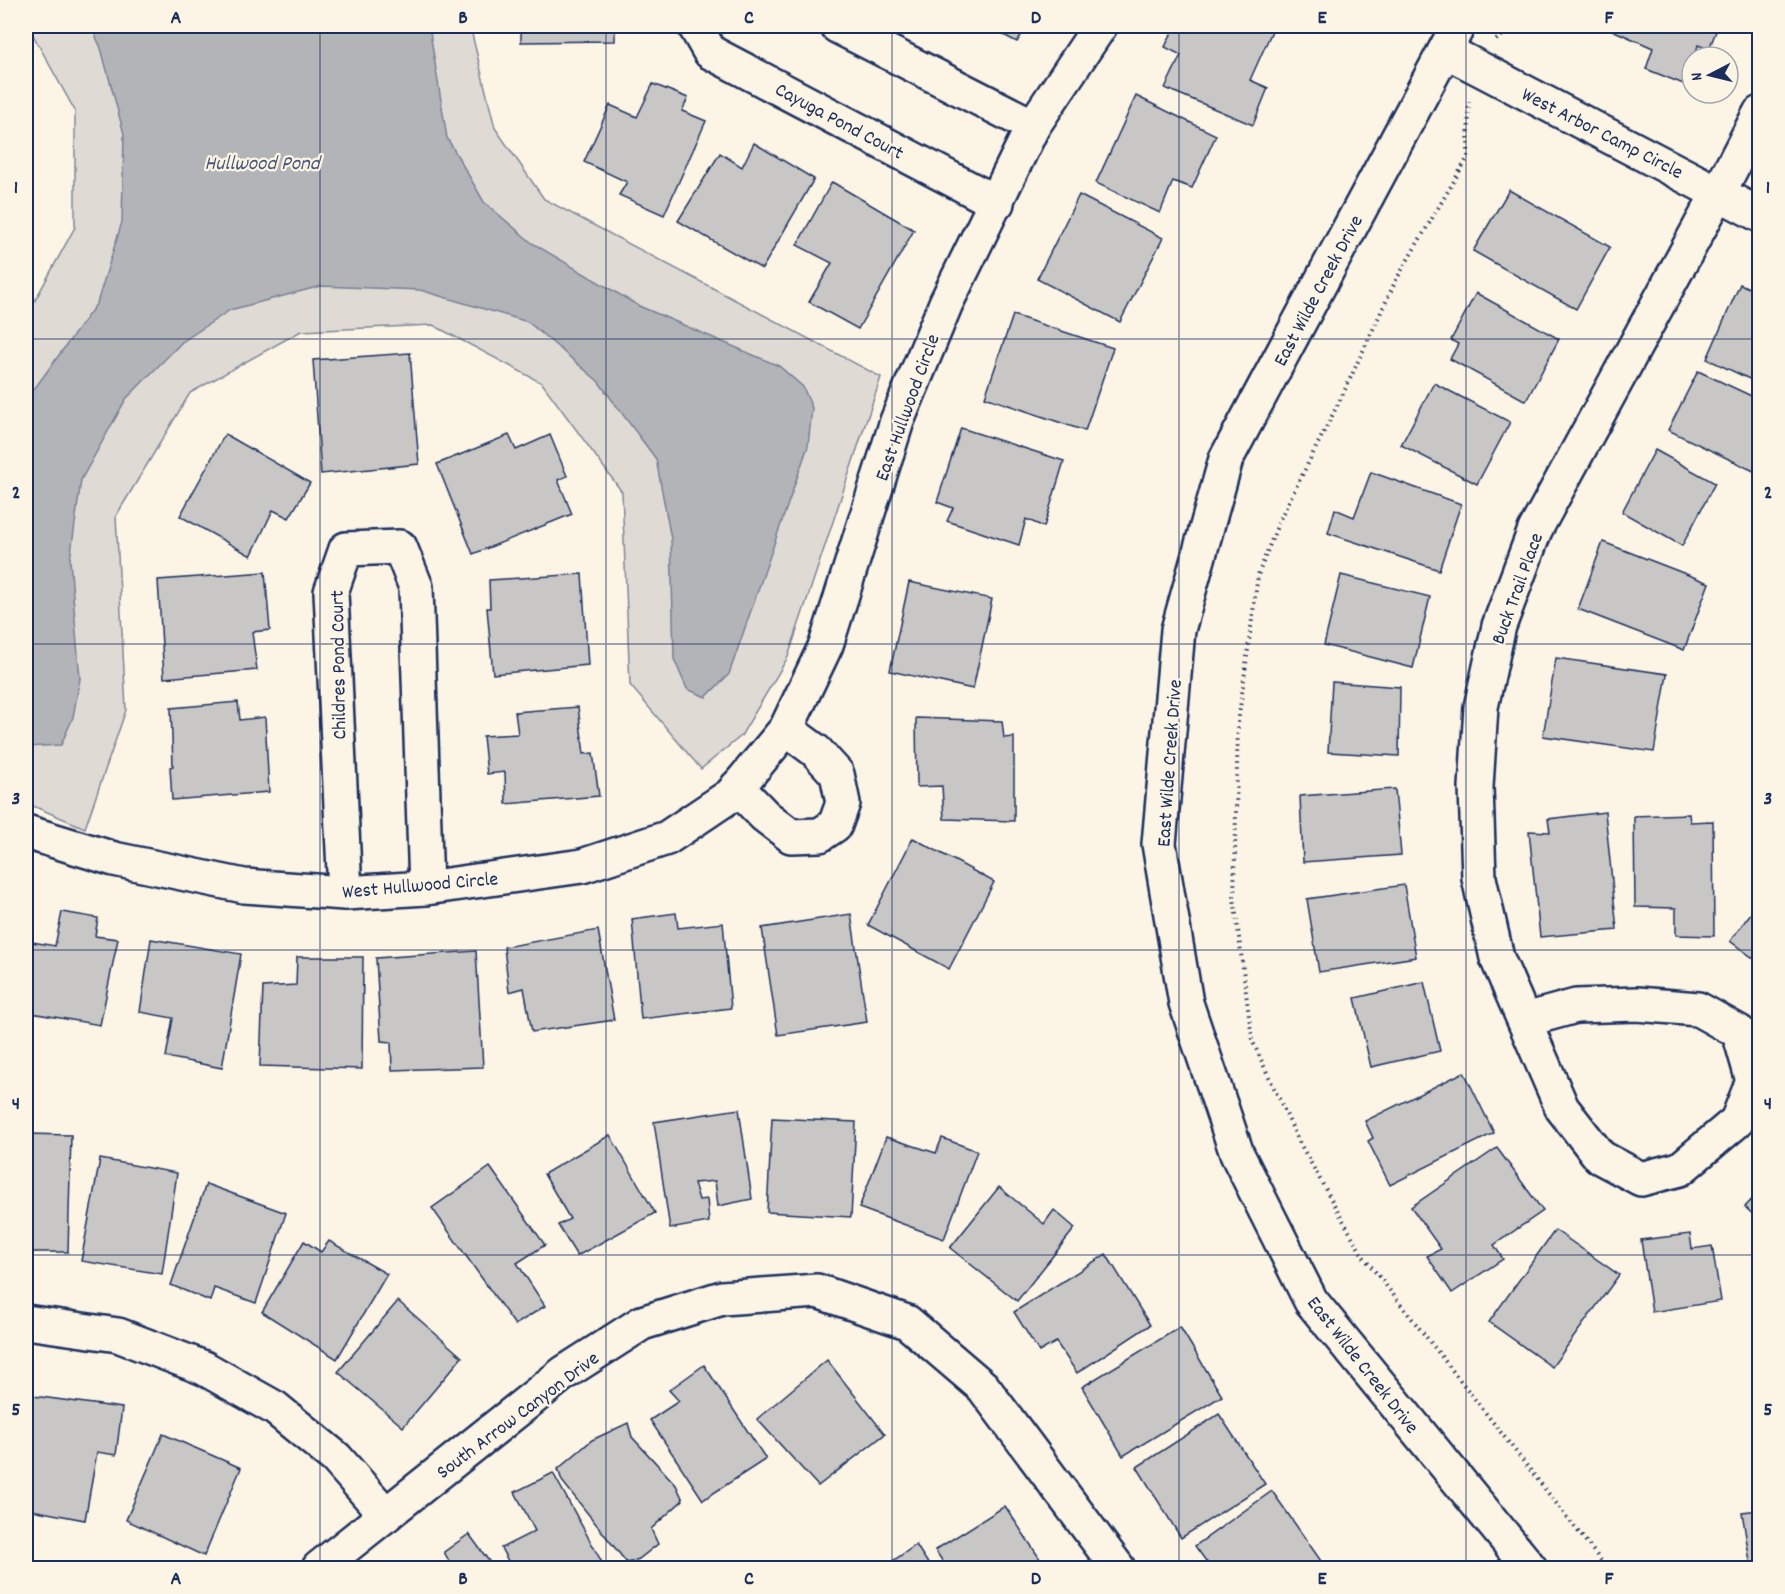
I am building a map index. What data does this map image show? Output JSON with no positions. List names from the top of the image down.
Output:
{
  "streets": {
    "street": [
      "Cayuga Pond Court",
      "West Arbor Camp Circle",
      "East Wilde Creek Drive",
      "East Hullwood Circle",
      "Buck Trail Place",
      "Childres Pond Court",
      "West Hullwood Circle",
      "South Arrow Canyon Drive"
    ]
  },
  "crossings": [
    ["Cayuga Pond Court", "East Hullwood Circle"],
    ["West Arbor Camp Circle", "East Wilde Creek Drive"],
    ["West Arbor Camp Circle", "Buck Trail Place"],
    ["East Hullwood Circle", "West Hullwood Circle"],
    ["Childres Pond Court", "West Hullwood Circle"]
  ],
  "water": ["Hullwood Pond"],
  "north": "left",
  "grid": {
    "columns": [
      "A",
      "B",
      "C",
      "D",
      "E",
      "F"
    ],
    "rows": [
      "1",
      "2",
      "3",
      "4",
      "5"
    ]
  }
}
